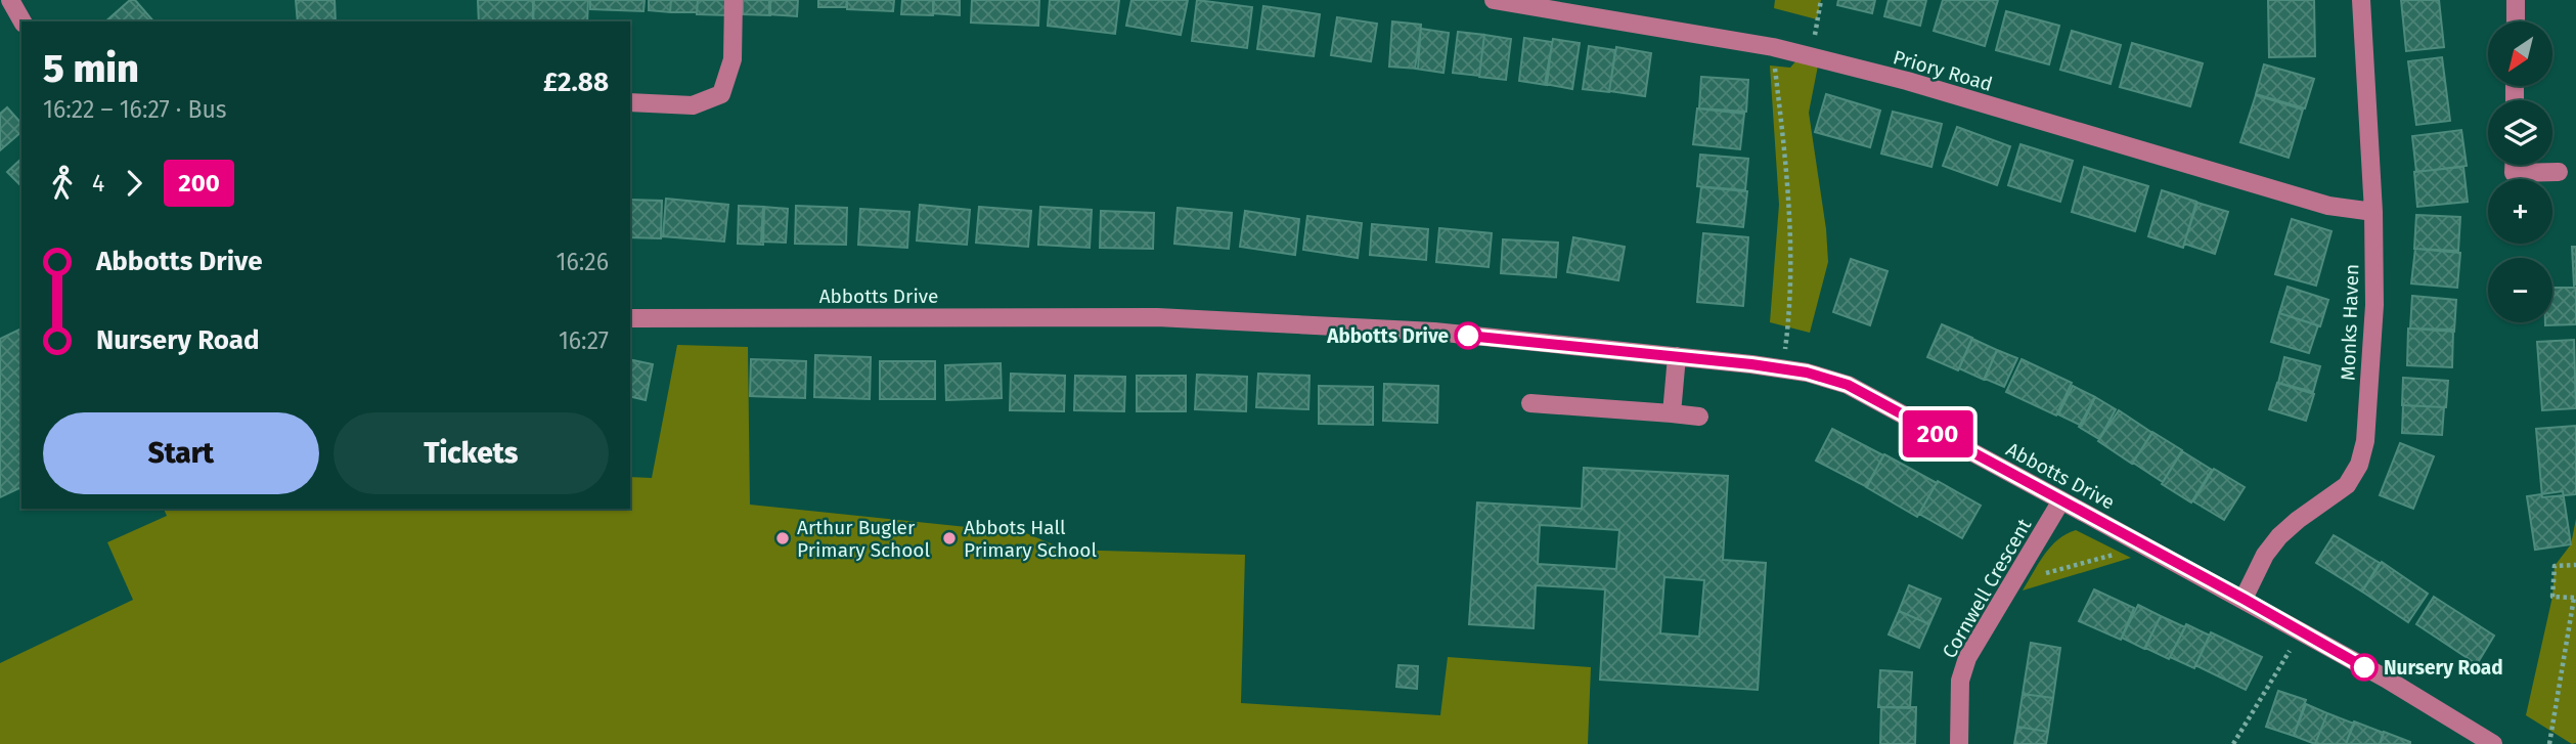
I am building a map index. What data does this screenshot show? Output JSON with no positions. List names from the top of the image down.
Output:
{
  "streets": {
    "street": [
      "Priory Road",
      "Abbotts Drive",
      "Monks Haven",
      "Cornwell Crescent"
    ]
  },
  "crossings": [
    ["Priory Road", "Monks Haven"],
    ["Abbotts Drive", "Monks Haven"],
    ["Abbotts Drive", "Cornwell Crescent"]
  ],
  "places": [
    "Abbotts Drive",
    "Arthur Bugler Primary School",
    "Abbots Hall Primary School",
    "Nursery Road"
  ],
  "lines": ["bus line 200"],
  "north": "bottom left",
  "page": {
    "on_map": "200",
    "map_buttons": ["+", "−"],
    "heading": ["5 min", "16:22 – 16:27 · Bus", "£2.88"],
    "legs": ["4", "200"],
    "list": [
      {
        "name": "Abbotts Drive",
        "value": "16:26"
      },
      {
        "name": "Nursery Road",
        "value": "16:27"
      }
    ],
    "buttons": ["Start", "Tickets"]
  }
}
